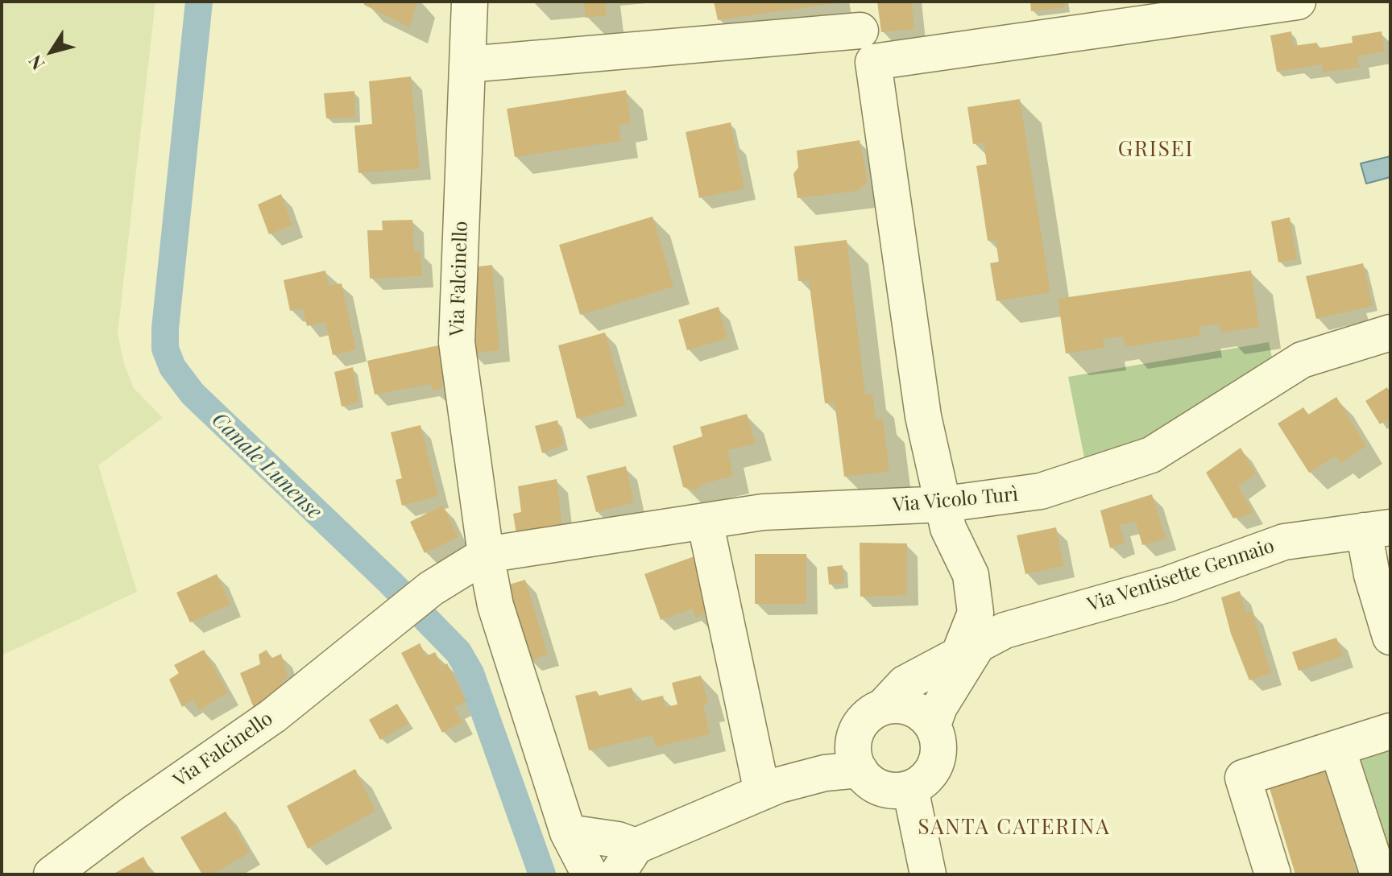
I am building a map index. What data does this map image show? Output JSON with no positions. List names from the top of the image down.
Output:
{
  "streets": {
    "street": ["Via Falcinello", "Via Vicolo Turì", "Via Ventisette Gennaio"]
  },
  "crossings": [
    ["Via Falcinello", "Via Vicolo Turì"],
    ["Via Falcinello", "Via Ventisette Gennaio"]
  ],
  "districts": ["GRISEI", "SANTA CATERINA"],
  "water": ["Canale Lunense"],
  "north": "bottom left"
}
